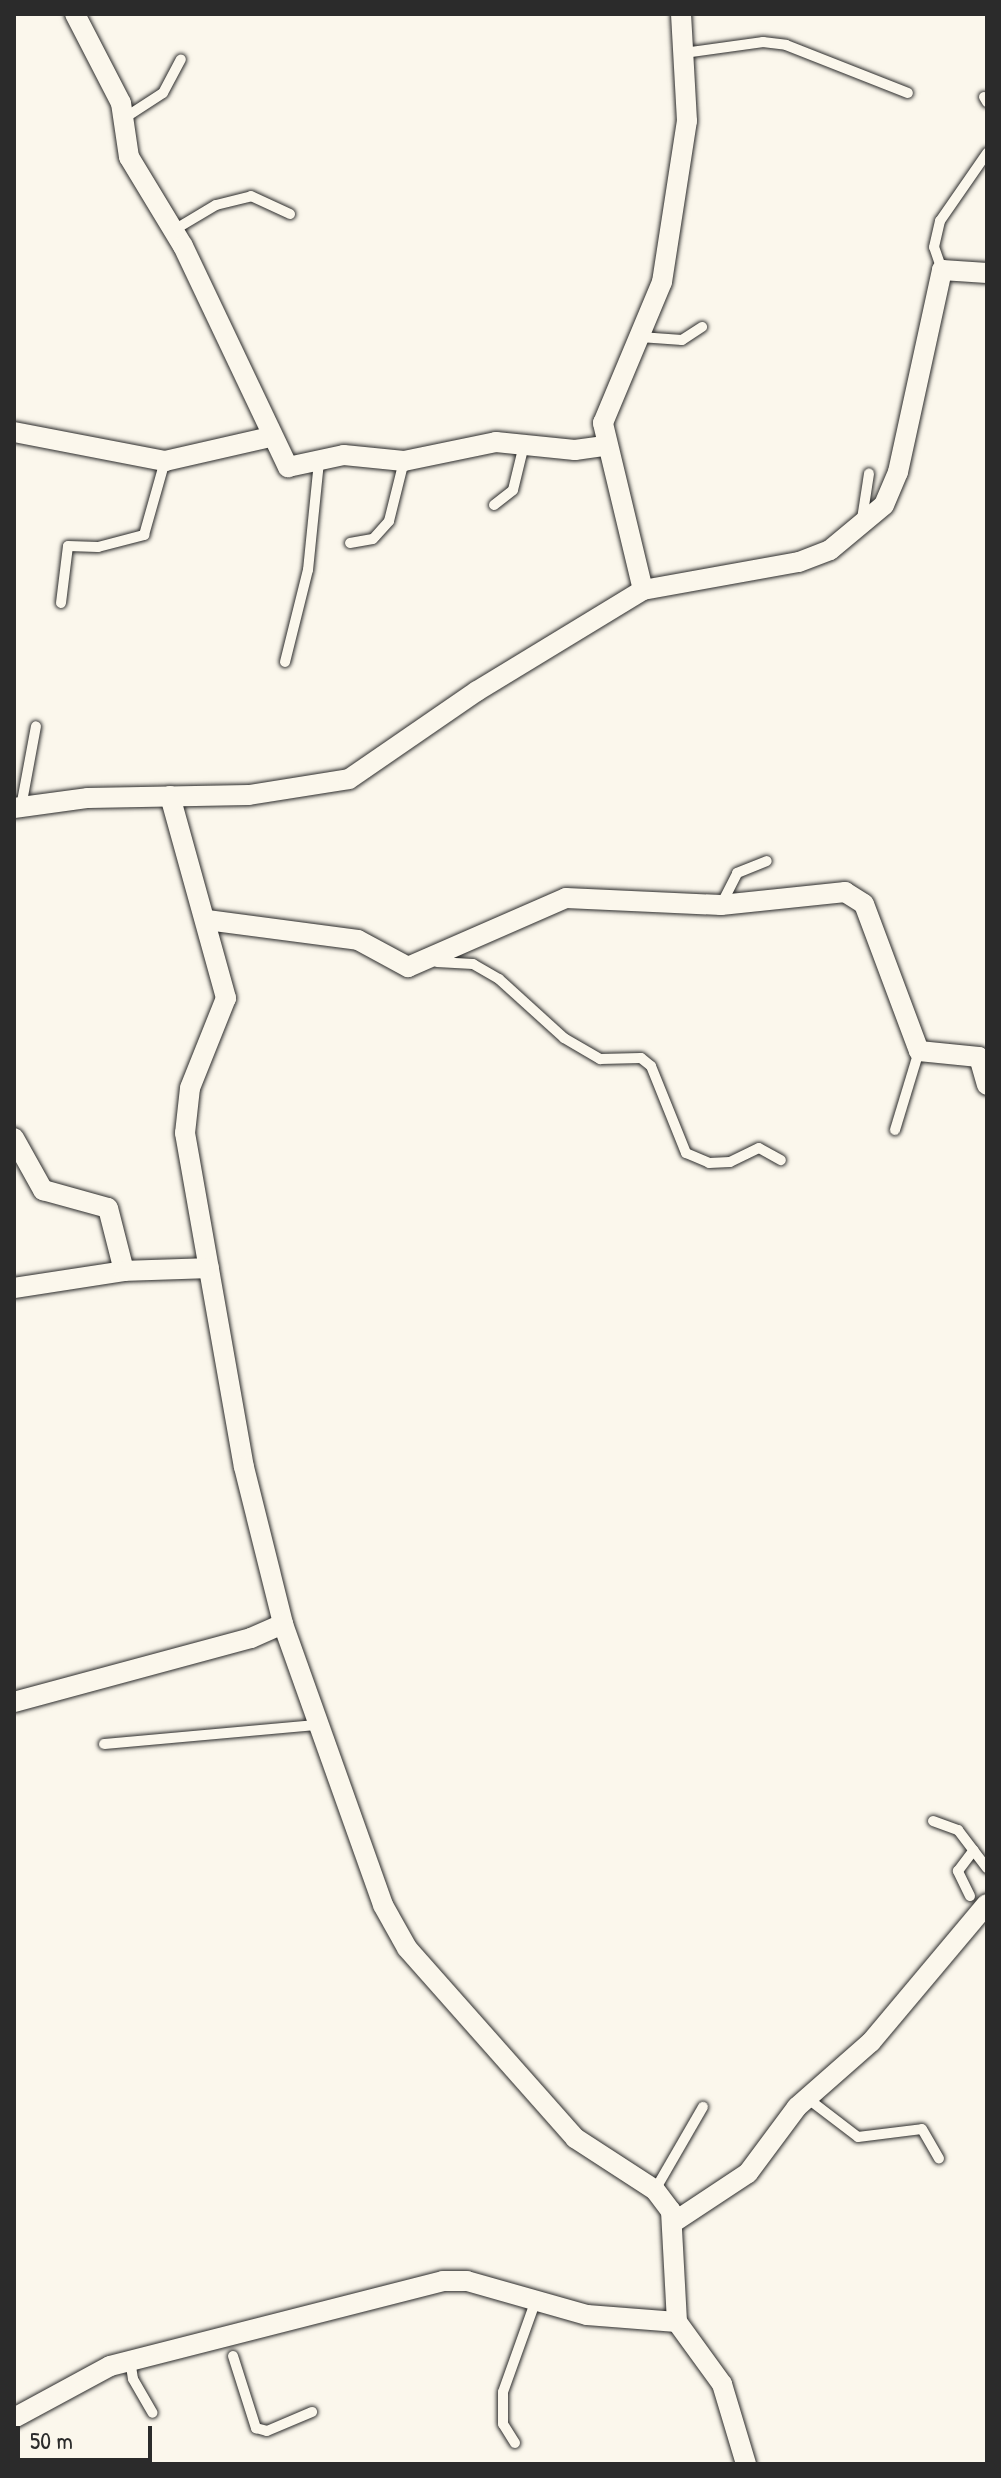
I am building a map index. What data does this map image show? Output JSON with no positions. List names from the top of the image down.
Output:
{
  "scale_bar": "50 m"
}
